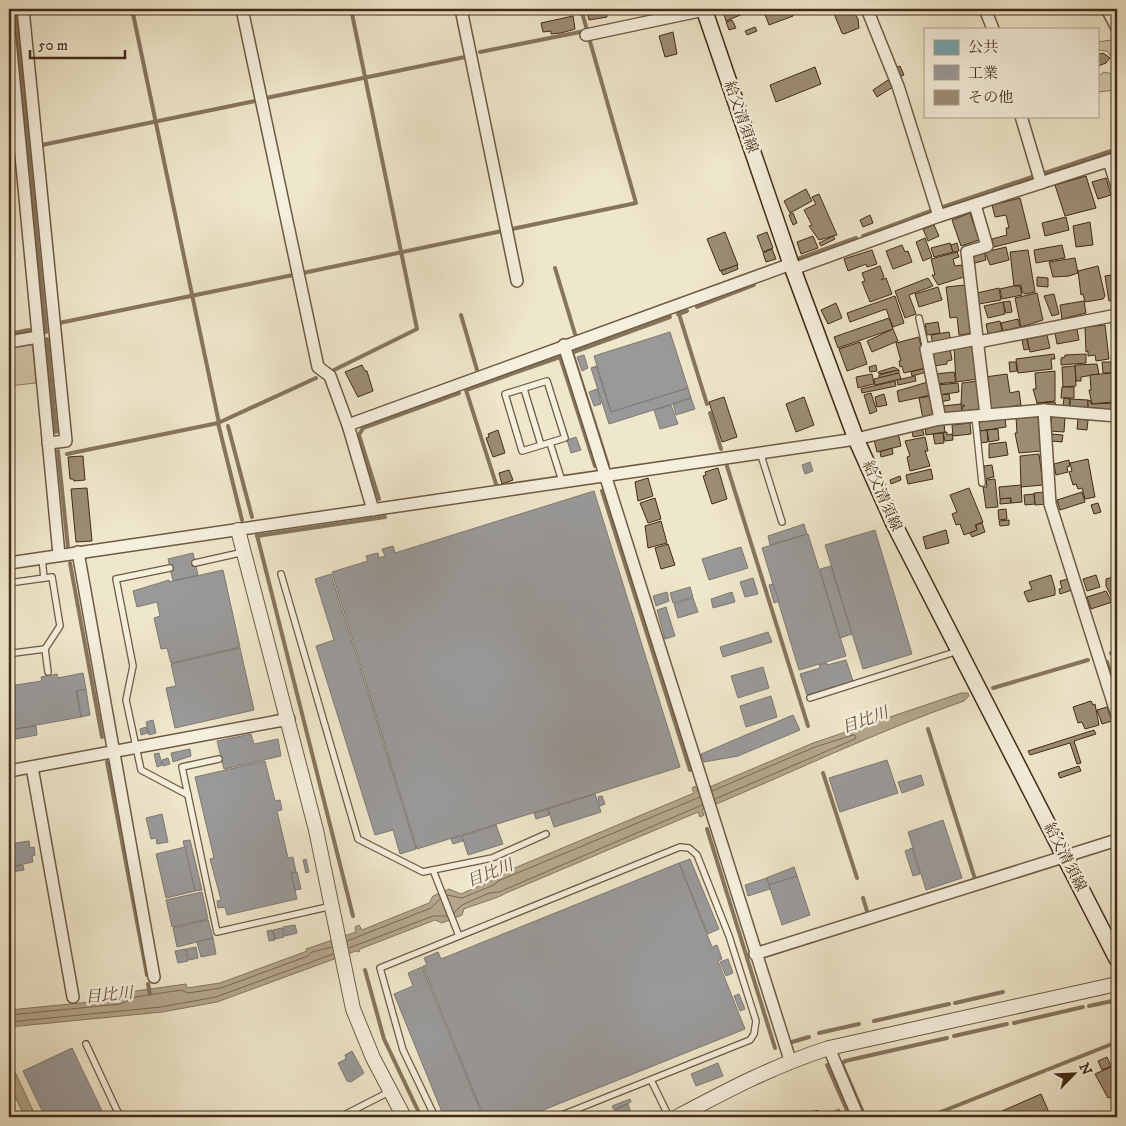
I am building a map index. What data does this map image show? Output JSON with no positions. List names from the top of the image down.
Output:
{
  "streets": {
    "main road": ["給父清須線"]
  },
  "water": ["目比川"],
  "legend": ["公共", "工業", "その他"],
  "scale_bar": "50 m",
  "north": "top right"
}
